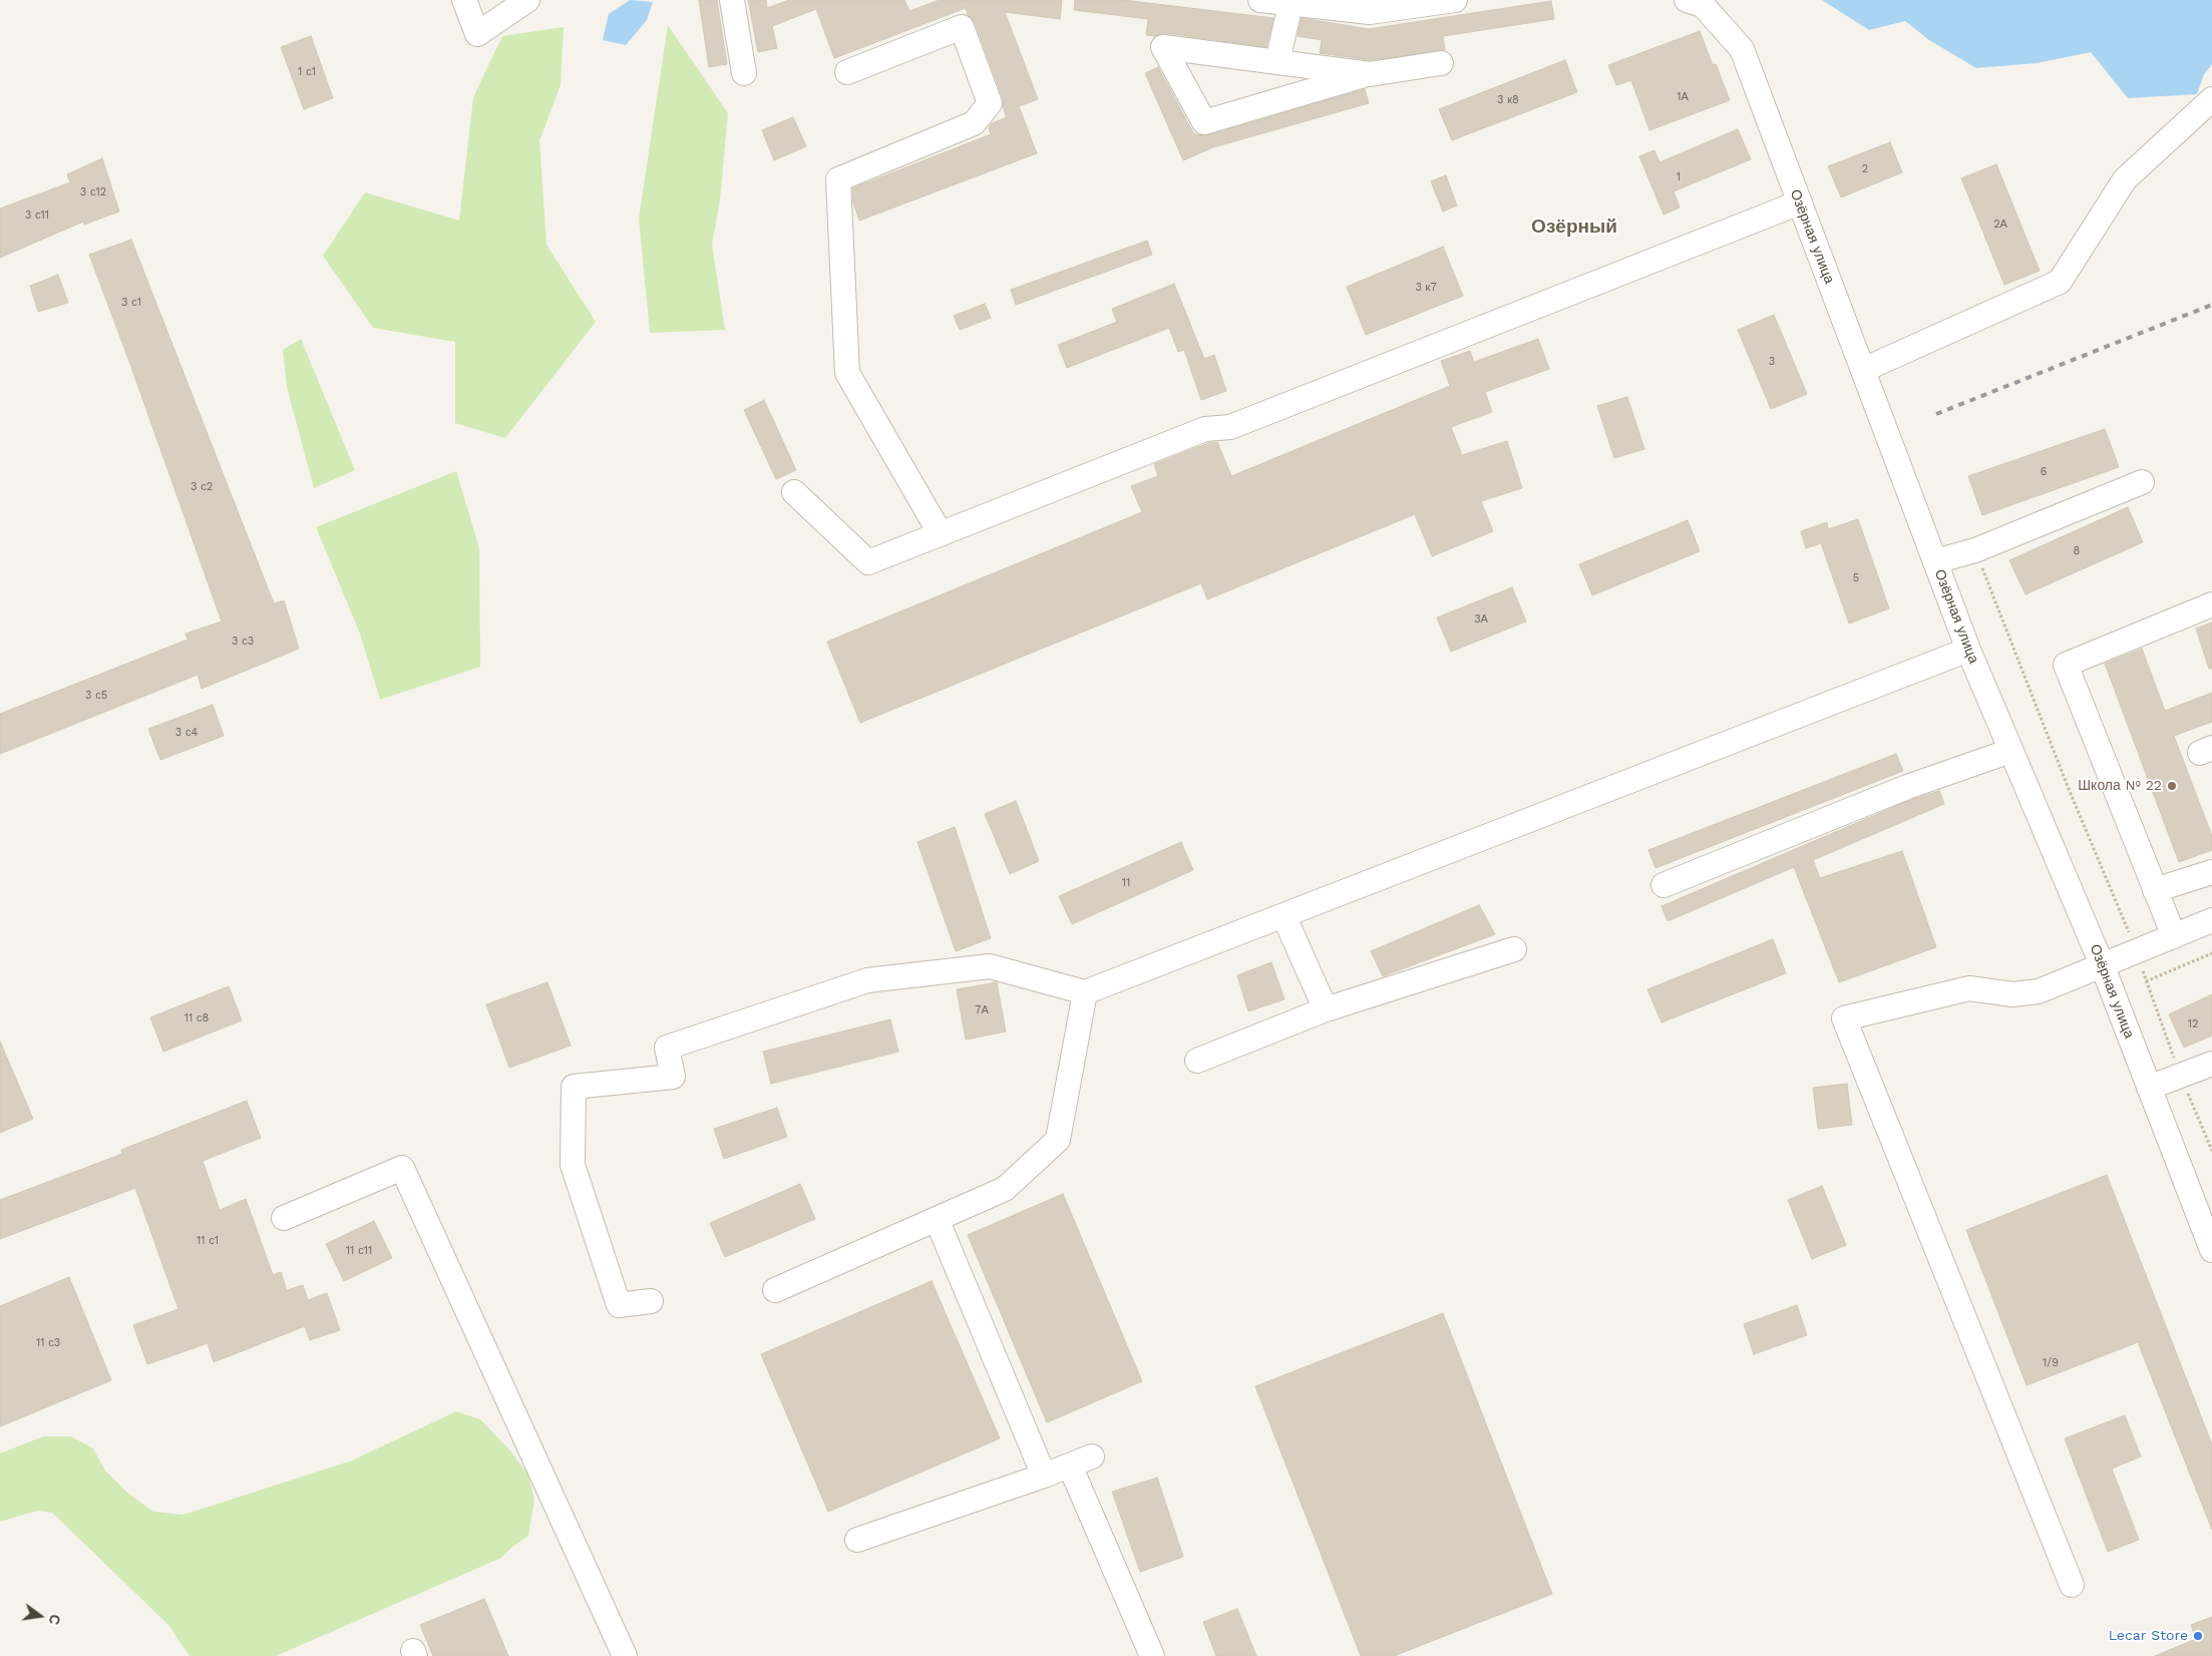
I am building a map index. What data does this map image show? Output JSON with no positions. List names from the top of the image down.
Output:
{
  "streets": {
    "street": ["Озёрная улица"]
  },
  "districts": ["Озёрный"],
  "places": ["Школа № 22", "Lecar Store"],
  "house_numbers": [
    "1 с1",
    "1А",
    "3 к8",
    "2",
    "1",
    "3 с12",
    "3 с11",
    "2А",
    "3 к7",
    "3 с1",
    "3",
    "6",
    "3 с2",
    "8",
    "5",
    "3А",
    "3 с3",
    "3 с5",
    "3 с4",
    "11",
    "7А",
    "11 с8",
    "12",
    "11 с1",
    "11 с11",
    "11 с3",
    "1/9"
  ],
  "north": "right"
}
